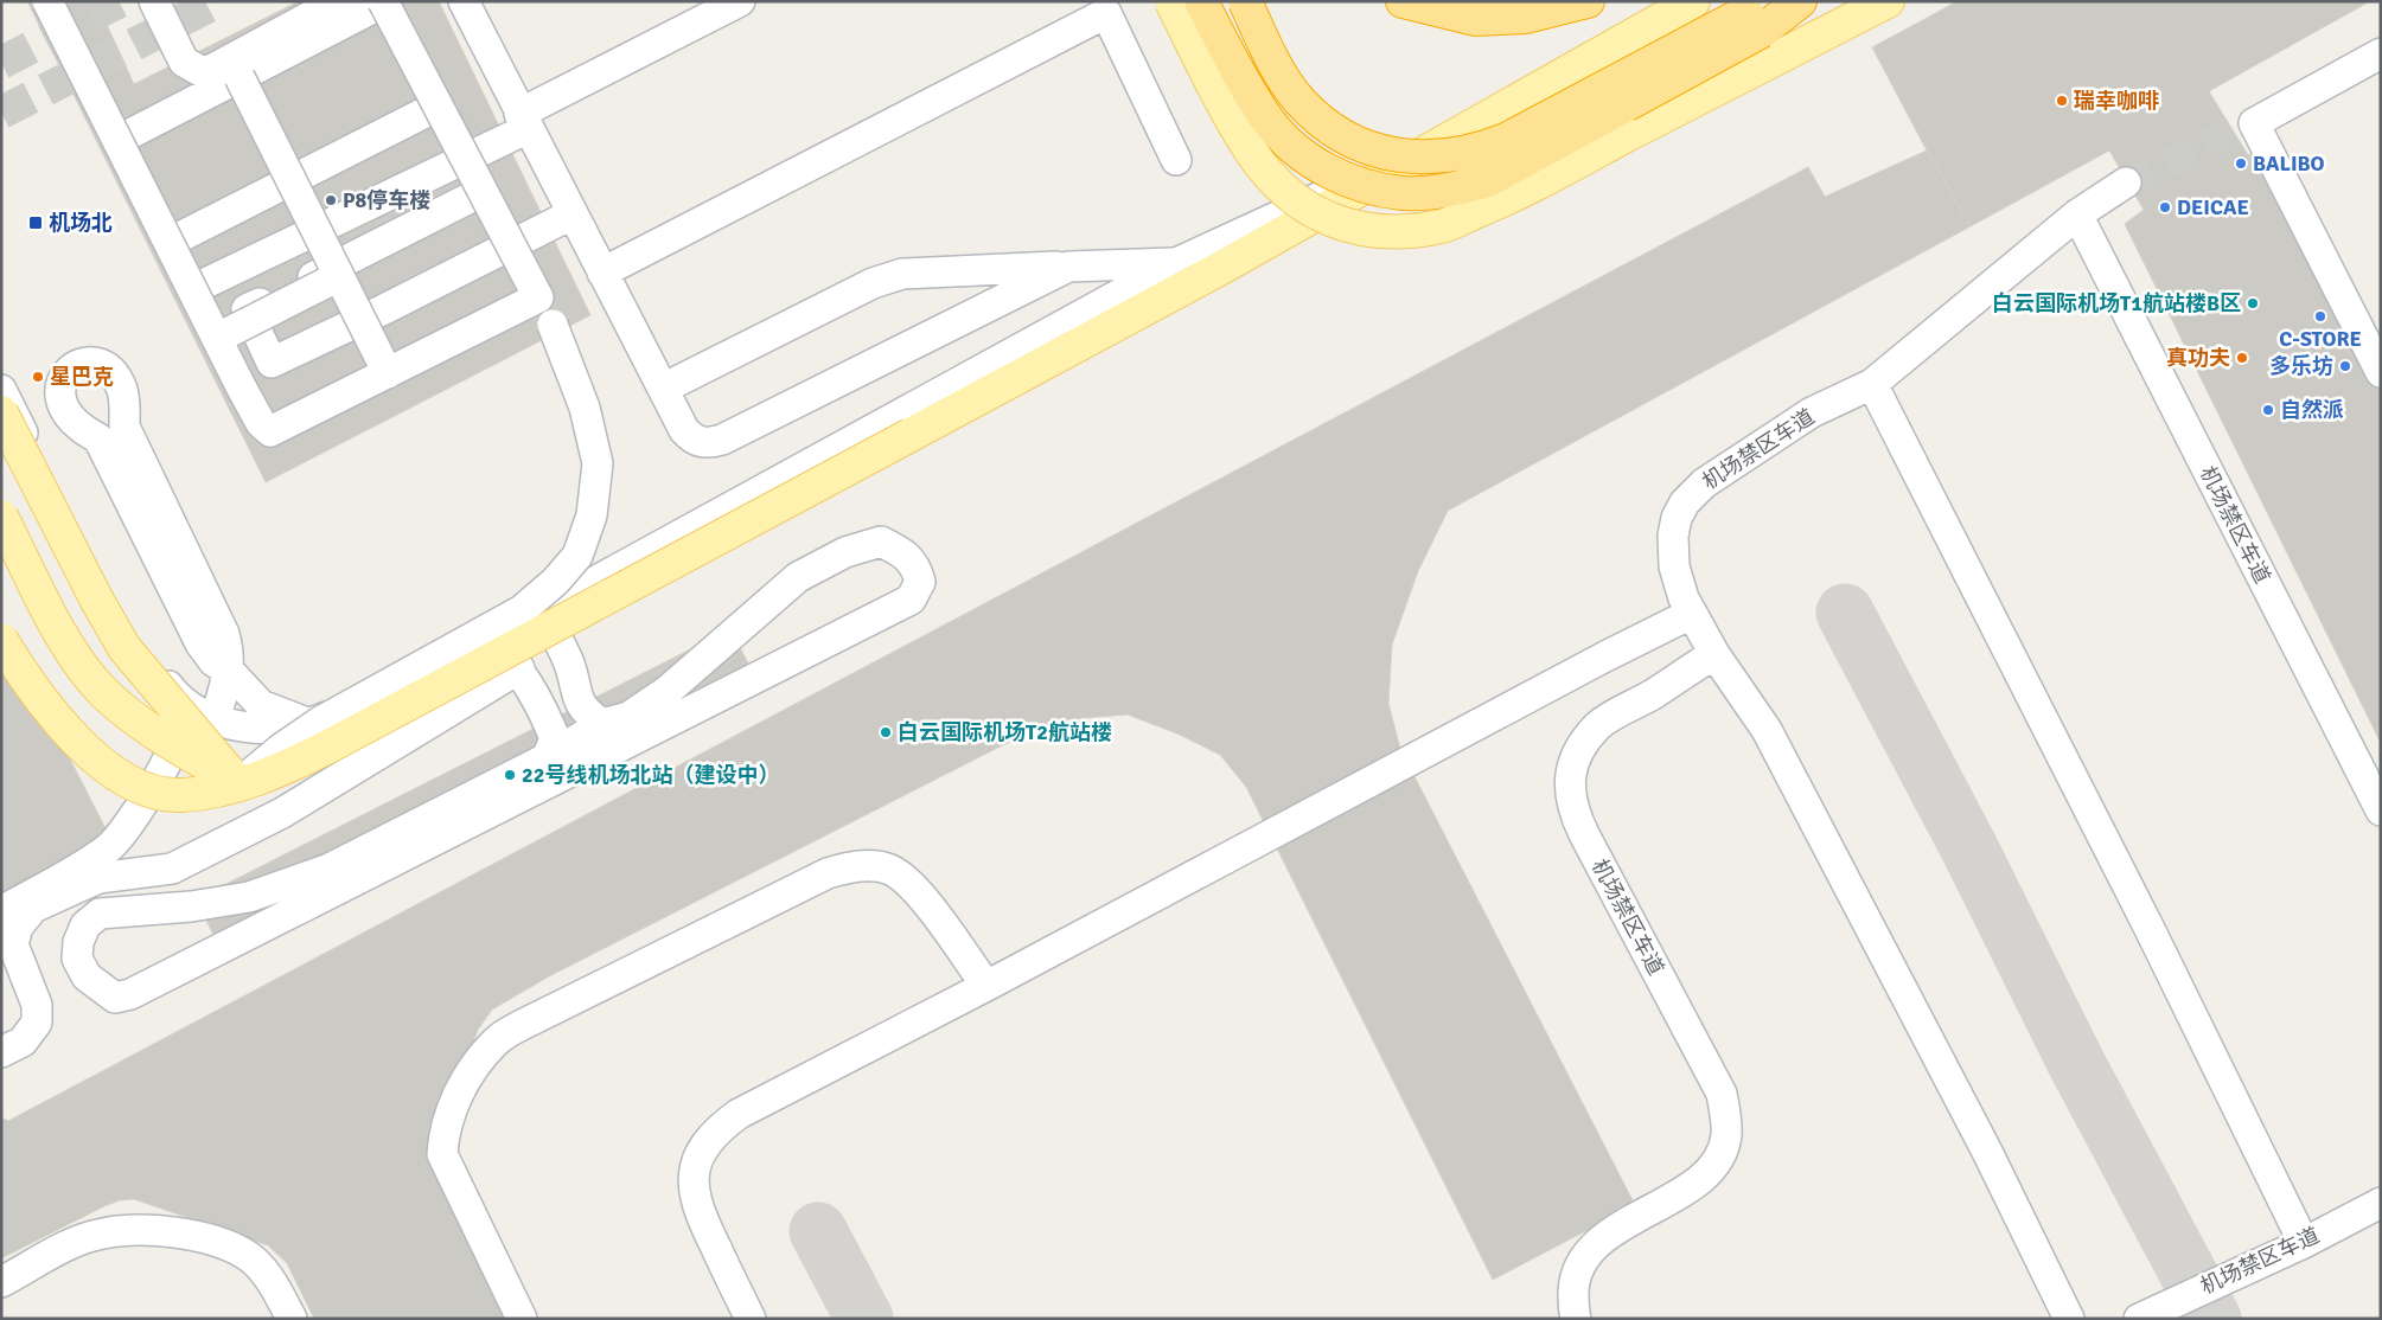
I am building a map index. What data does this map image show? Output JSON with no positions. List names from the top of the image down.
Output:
{
  "streets": {
    "street": ["机场禁区车道"]
  },
  "places": {
    "other": [
      "瑞幸咖啡",
      "BALIBO",
      "P8停车楼",
      "DEICAE",
      "白云国际机场T1航站楼B区",
      "C-STORE",
      "真功夫",
      "多乐坊",
      "星巴克",
      "自然派",
      "白云国际机场T2航站楼",
      "22号线机场北站（建设中）"
    ],
    "transit": ["机场北"]
  }
}
